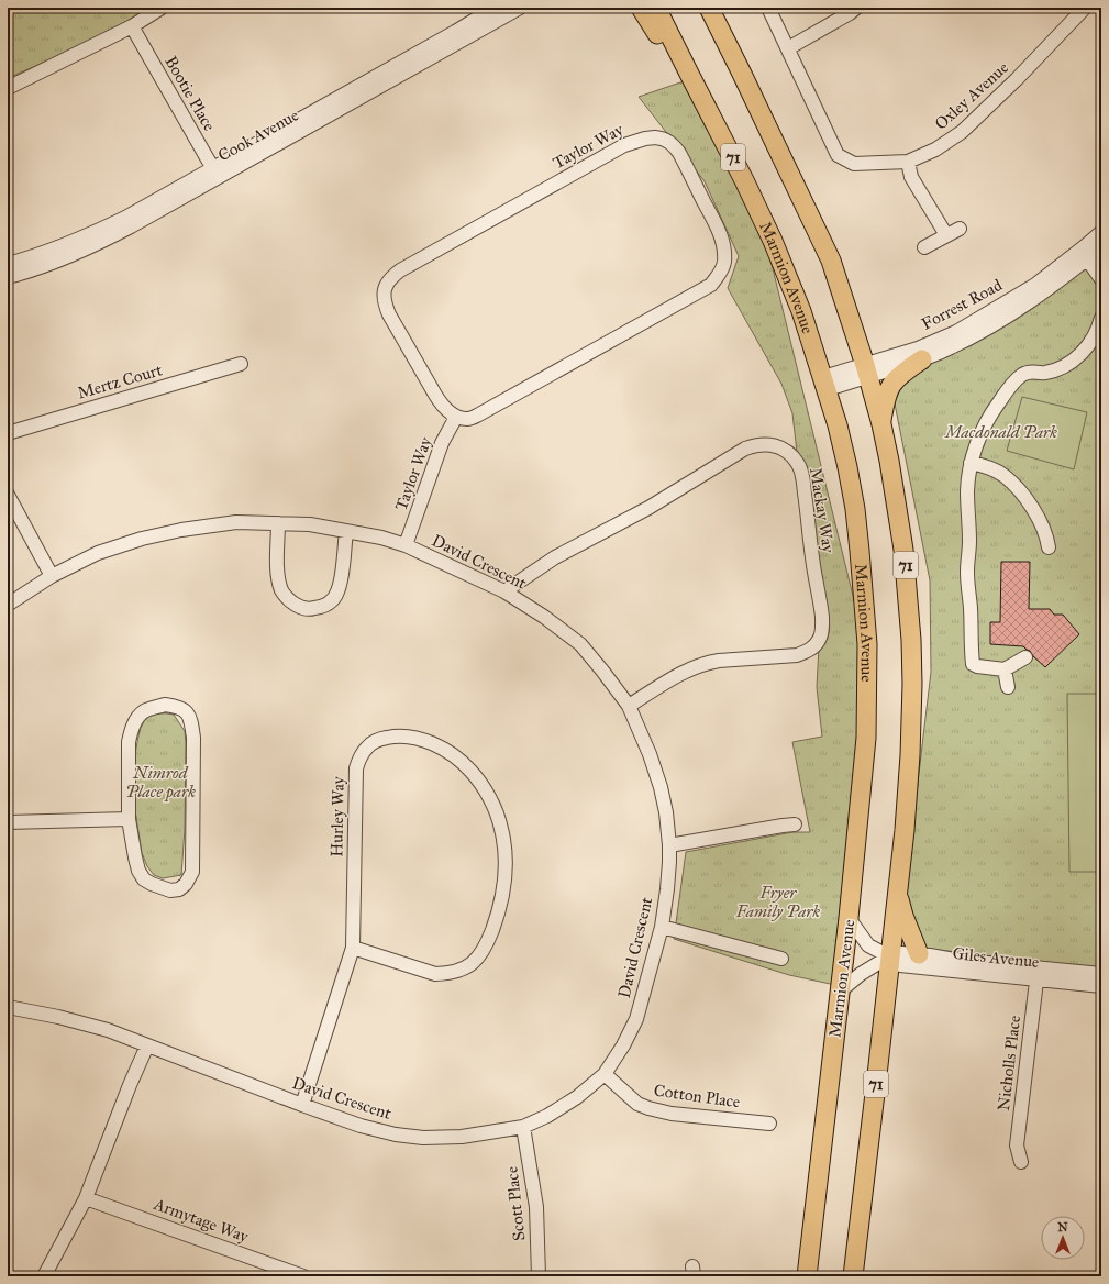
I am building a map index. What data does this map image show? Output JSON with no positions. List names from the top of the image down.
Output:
{
  "streets": {
    "highway": ["71", "Marmion Avenue"],
    "street": [
      "Bootie Place",
      "Oxley Avenue",
      "Cook Avenue",
      "Taylor Way",
      "Forrest Road",
      "Mertz Court",
      "Mackay Way",
      "David Crescent",
      "Hurley Way",
      "Giles Avenue",
      "Nicholls Place",
      "Cotton Place",
      "Scott Place",
      "Armytage Way"
    ]
  },
  "crossings": [
    ["Bootie Place", "Cook Avenue"],
    ["Taylor Way", "David Crescent"],
    ["71", "Forrest Road"],
    ["71", "Giles Avenue"],
    ["Marmion Avenue", "Forrest Road"],
    ["Marmion Avenue", "Giles Avenue"],
    ["Mackay Way", "David Crescent"],
    ["David Crescent", "Hurley Way"],
    ["David Crescent", "Cotton Place"],
    ["David Crescent", "Scott Place"],
    ["Giles Avenue", "Nicholls Place"]
  ],
  "parks": ["Macdonald Park", "Nimrod Place park", "Fryer Family Park"],
  "north": "top"
}
